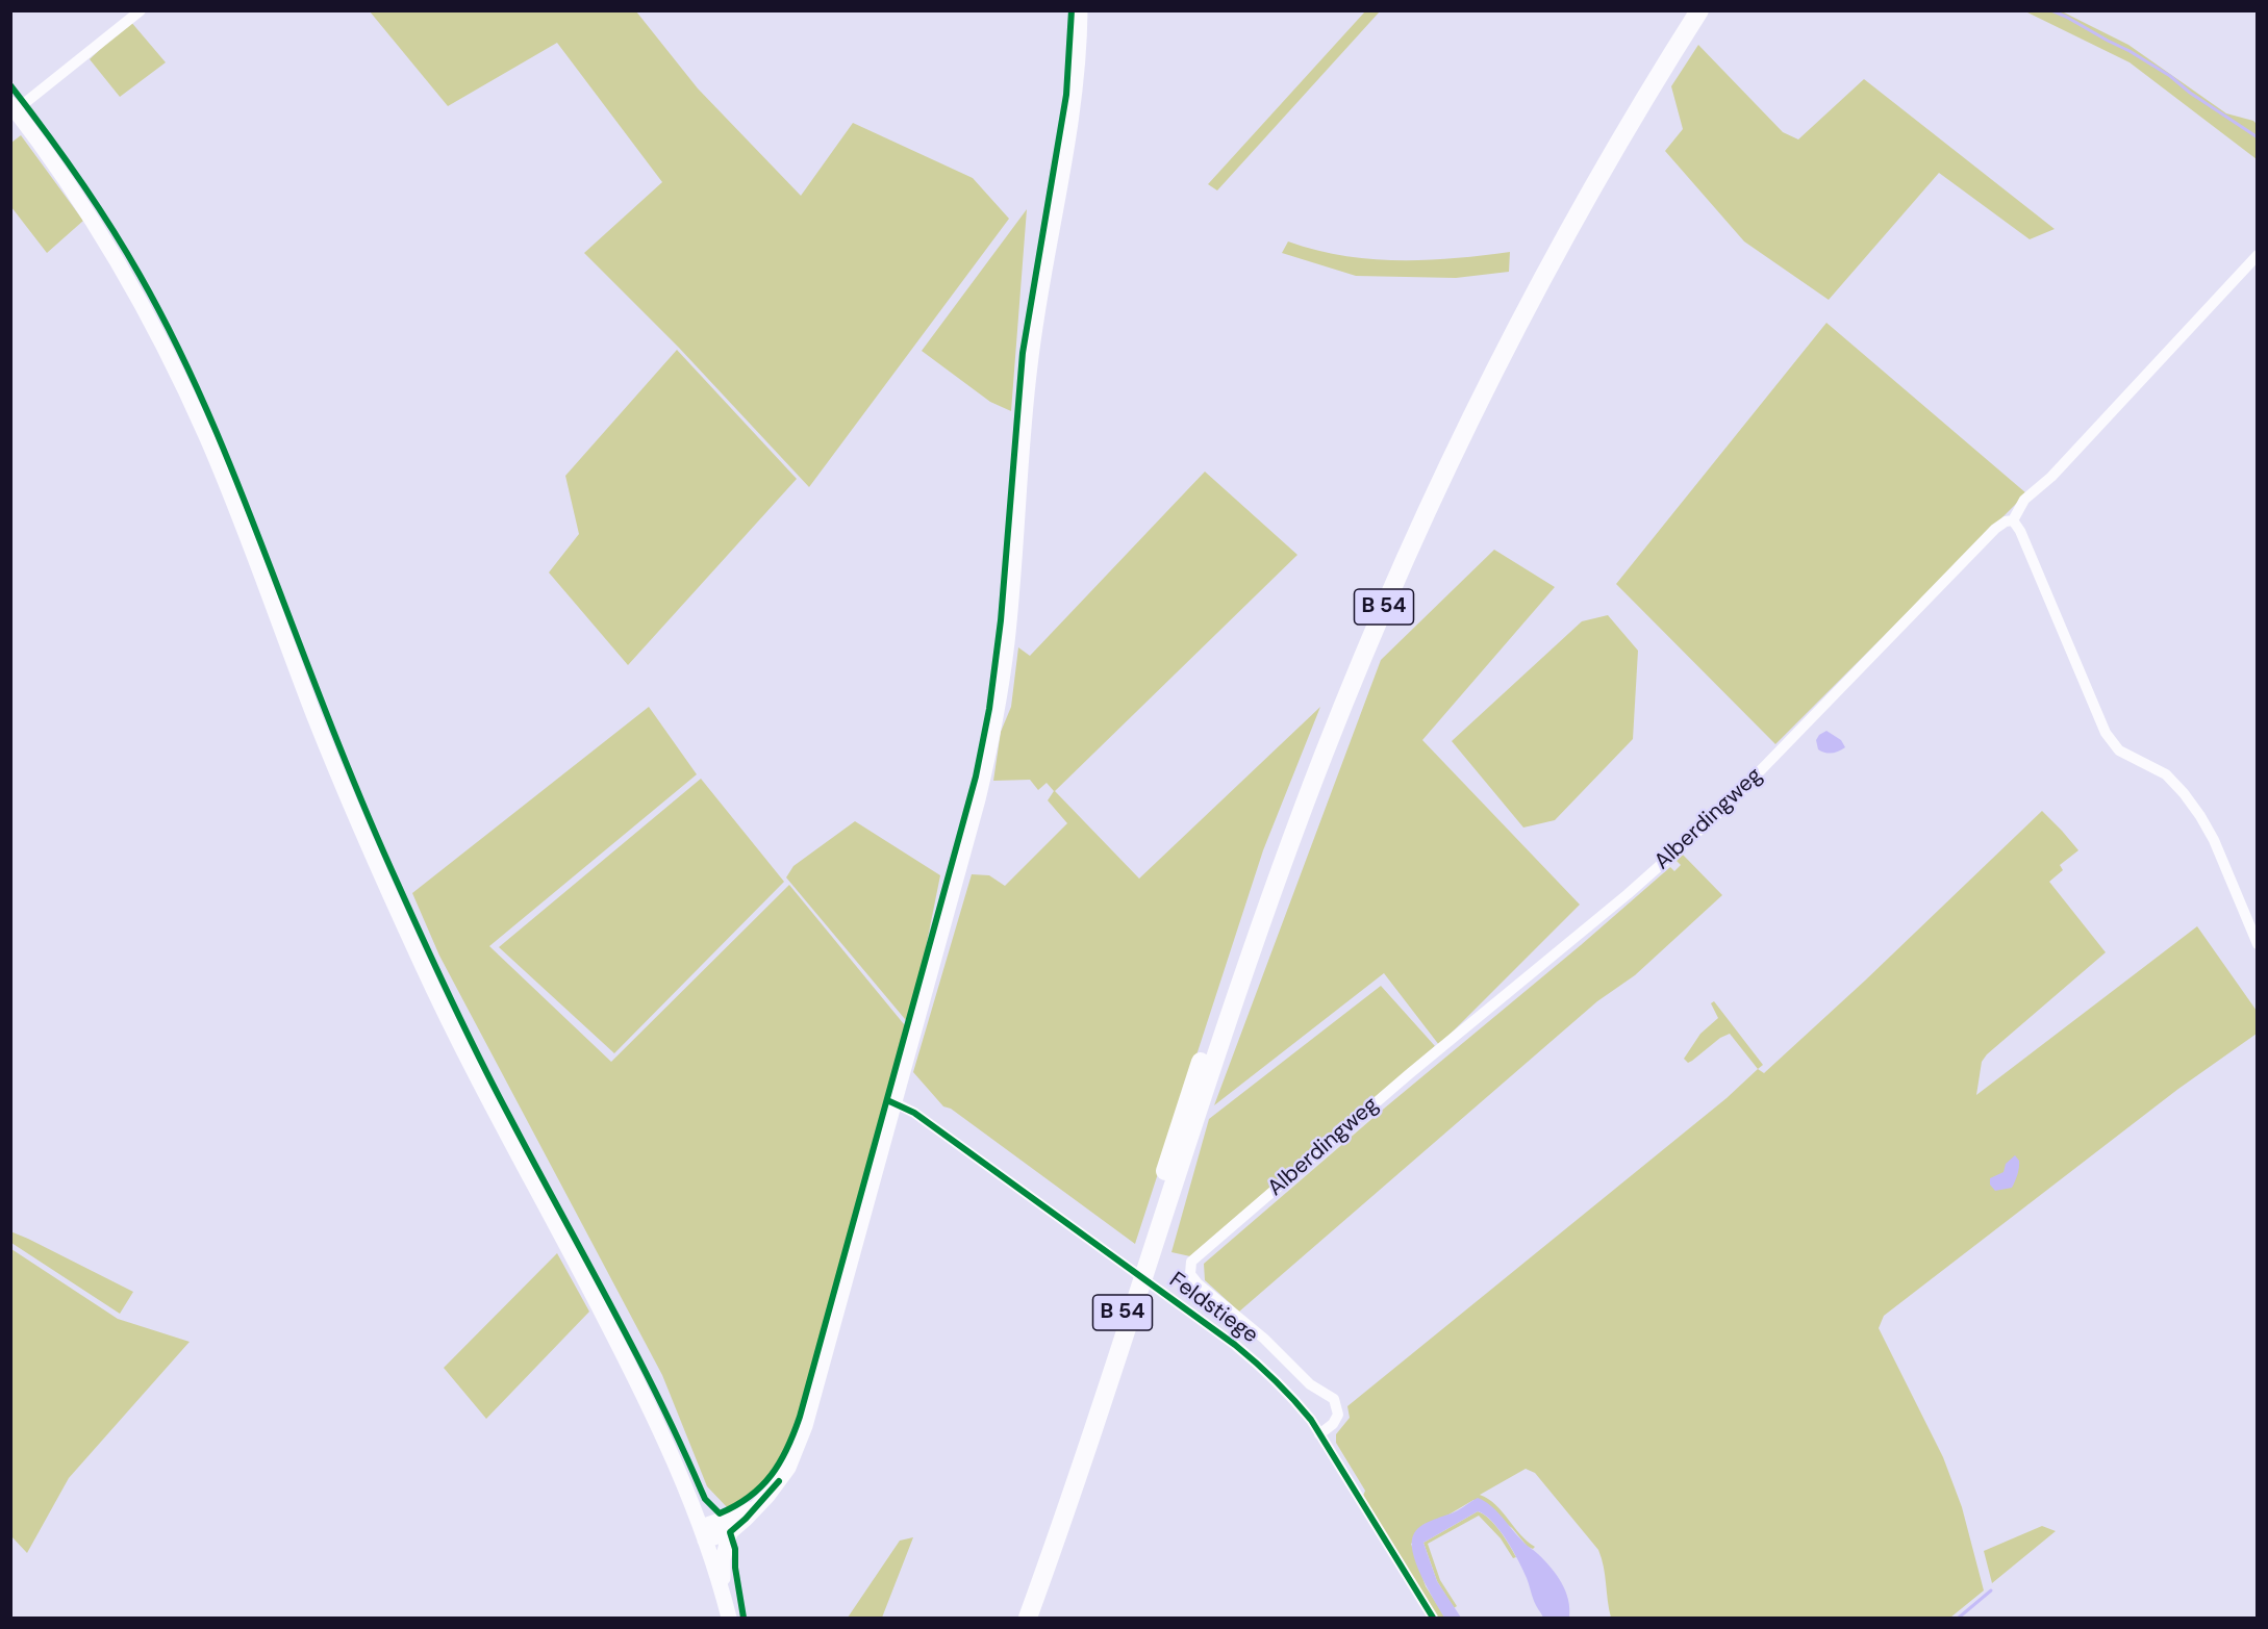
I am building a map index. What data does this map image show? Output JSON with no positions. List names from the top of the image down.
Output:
{
  "streets": {
    "highway": ["B 54"],
    "street": ["Alberdingweg", "Feldstiege"]
  },
  "crossings": [
    ["Alberdingweg", "Feldstiege"]
  ]
}
